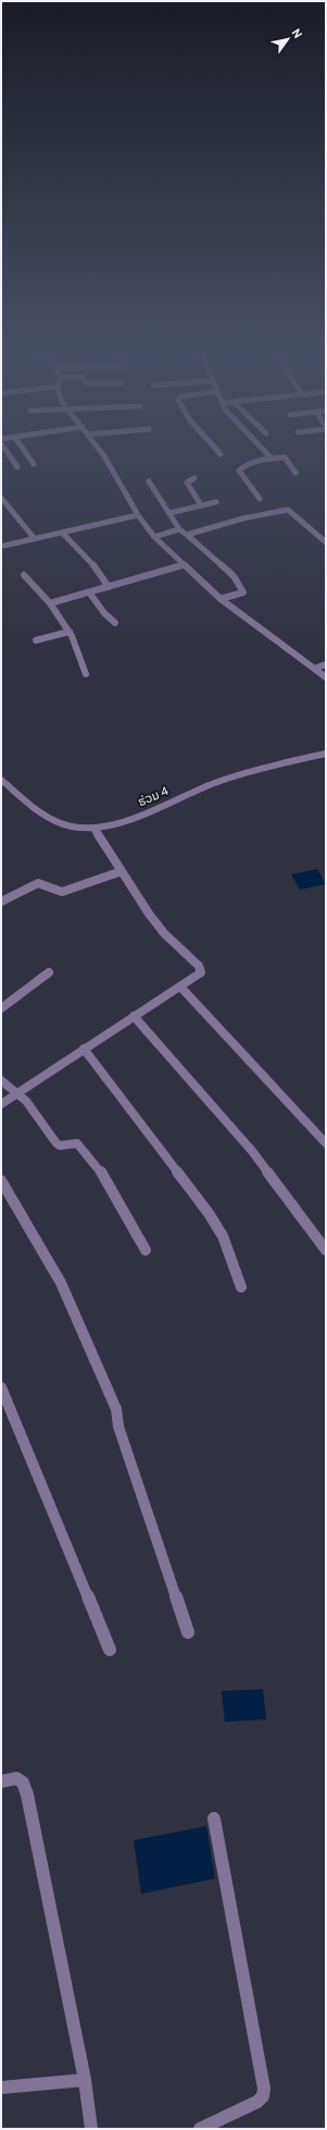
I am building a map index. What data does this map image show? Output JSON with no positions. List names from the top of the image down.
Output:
{
  "streets": {
    "street": ["ຮ່ວມ 4"]
  },
  "north": "top right"
}
